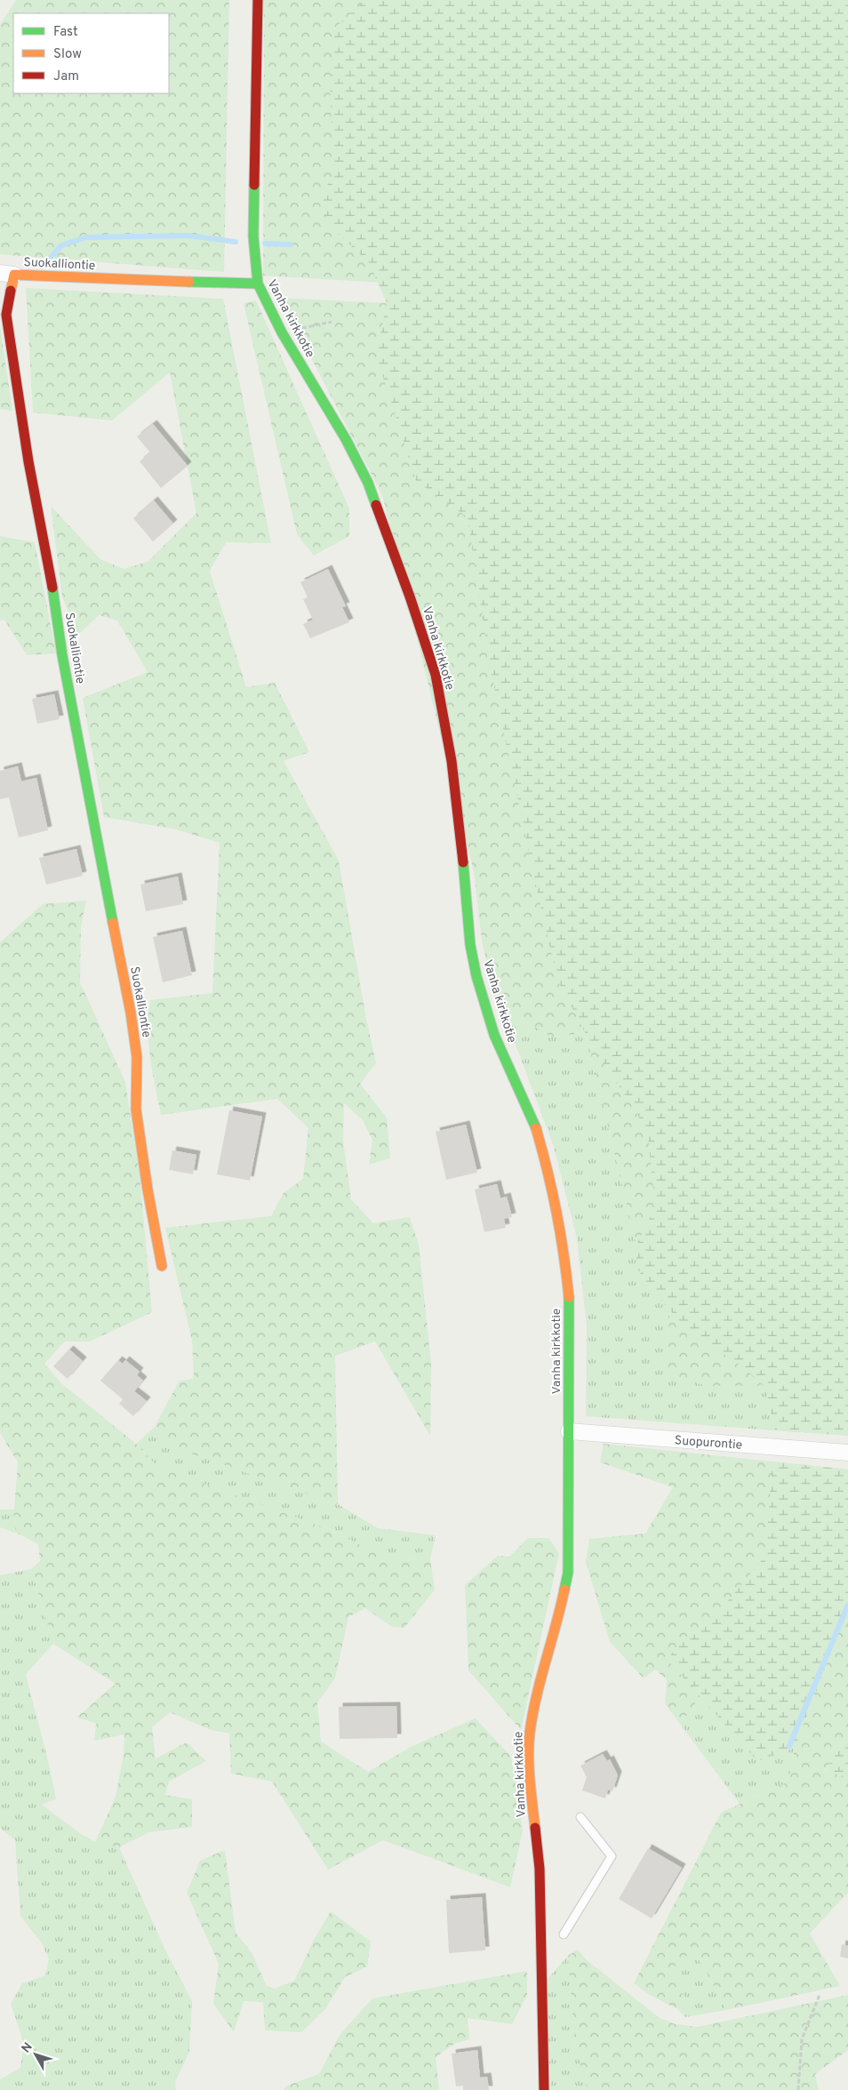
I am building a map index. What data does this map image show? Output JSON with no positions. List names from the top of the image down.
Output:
{
  "streets": {
    "street": ["Suokalliontie", "Vanha kirkkotie", "Suopurontie"]
  },
  "crossings": [
    ["Suokalliontie", "Vanha kirkkotie"],
    ["Vanha kirkkotie", "Suopurontie"]
  ],
  "legend": ["Fast", "Slow", "Jam"],
  "north": "top left"
}
